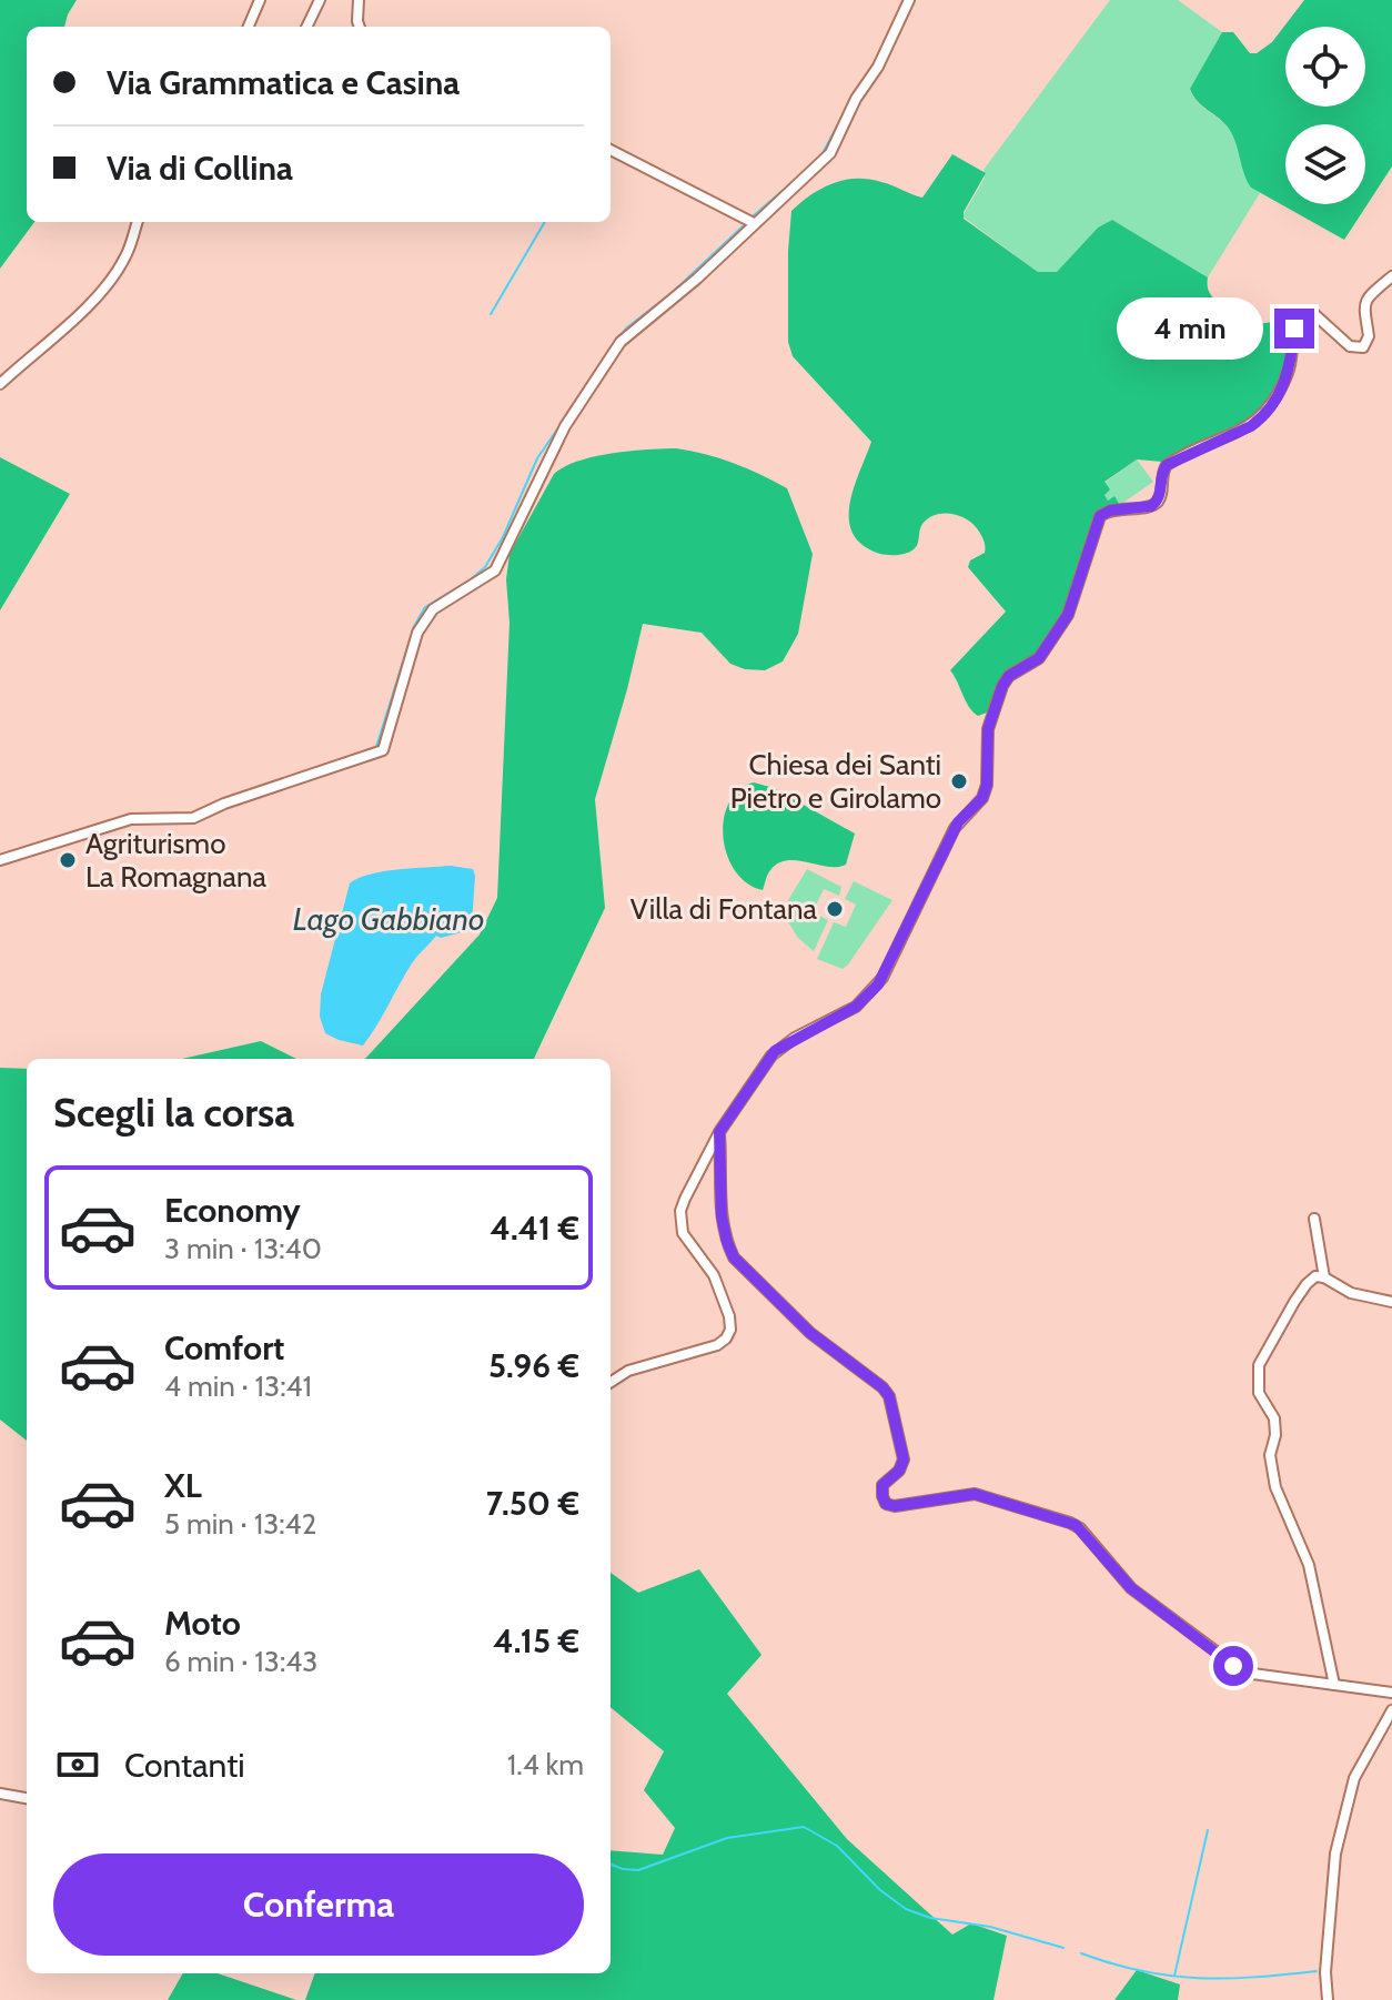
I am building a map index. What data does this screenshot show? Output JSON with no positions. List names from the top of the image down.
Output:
{
  "water": ["Lago Gabbiano"],
  "places": ["Chiesa dei Santi Pietro e Girolamo", "Agriturismo La Romagnana", "Villa di Fontana"],
  "page": {
    "banner": ["Via Grammatica e Casina", "Via di Collina"],
    "bubble": "4 min",
    "heading": "Scegli la corsa",
    "list": [
      {
        "name": "Economy",
        "note": "3 min · 13:40",
        "value": "4.41 €"
      },
      {
        "name": "Comfort",
        "note": "4 min · 13:41",
        "value": "5.96 €"
      },
      {
        "name": "XL",
        "note": "5 min · 13:42",
        "value": "7.50 €"
      },
      {
        "name": "Moto",
        "note": "6 min · 13:43",
        "value": "4.15 €"
      }
    ],
    "pay": ["Contanti", "1.4 km"],
    "buttons": "Conferma"
  }
}
